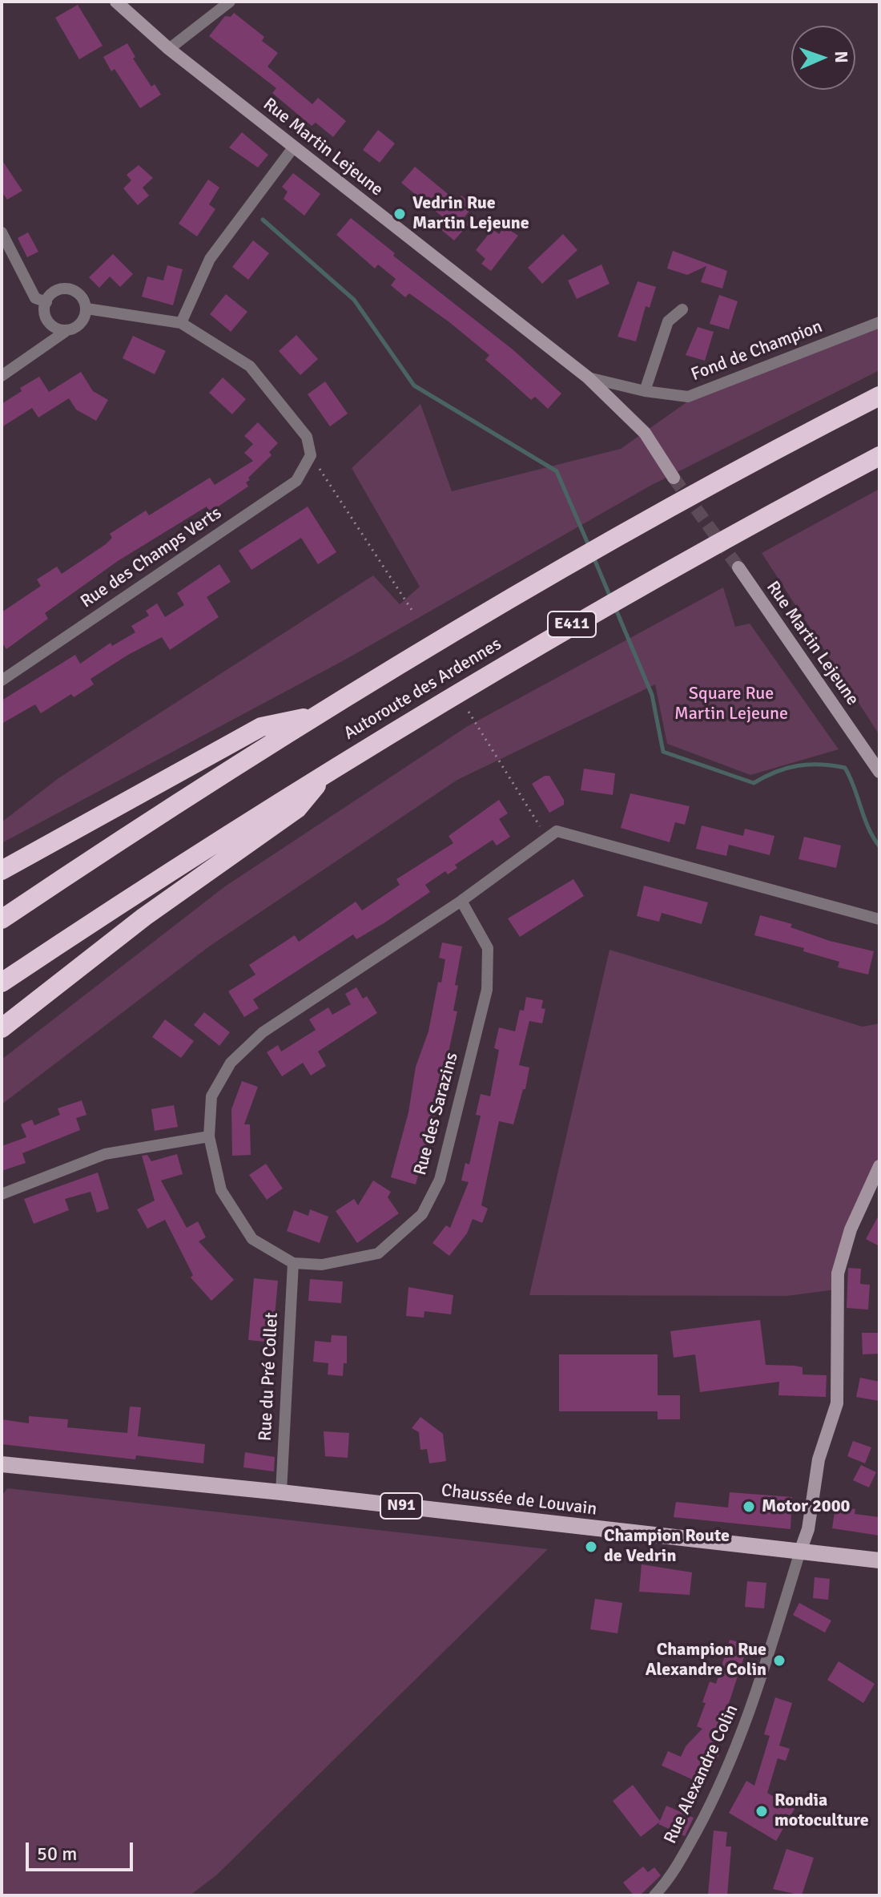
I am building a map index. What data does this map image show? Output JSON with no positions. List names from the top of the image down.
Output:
{
  "streets": {
    "highway": ["E411", "Autoroute des Ardennes"],
    "main road": ["Chaussée de Louvain", "N91"],
    "street": [
      "Rue Martin Lejeune",
      "Fond de Champion",
      "Rue des Champs Verts",
      "Rue des Sarazins",
      "Rue du Pré Collet",
      "Rue Alexandre Colin"
    ]
  },
  "crossings": [
    ["Rue Martin Lejeune", "Fond de Champion"],
    ["Rue des Sarazins", "Rue du Pré Collet"],
    ["Rue du Pré Collet", "Chaussée de Louvain"],
    ["Chaussée de Louvain", "Rue Alexandre Colin"]
  ],
  "parks": ["Square Rue Martin Lejeune"],
  "places": [
    "Vedrin Rue Martin Lejeune",
    "Motor 2000",
    "Champion Route de Vedrin",
    "Champion Rue Alexandre Colin",
    "Rondia motoculture"
  ],
  "scale_bar": "50 m",
  "north": "right"
}
